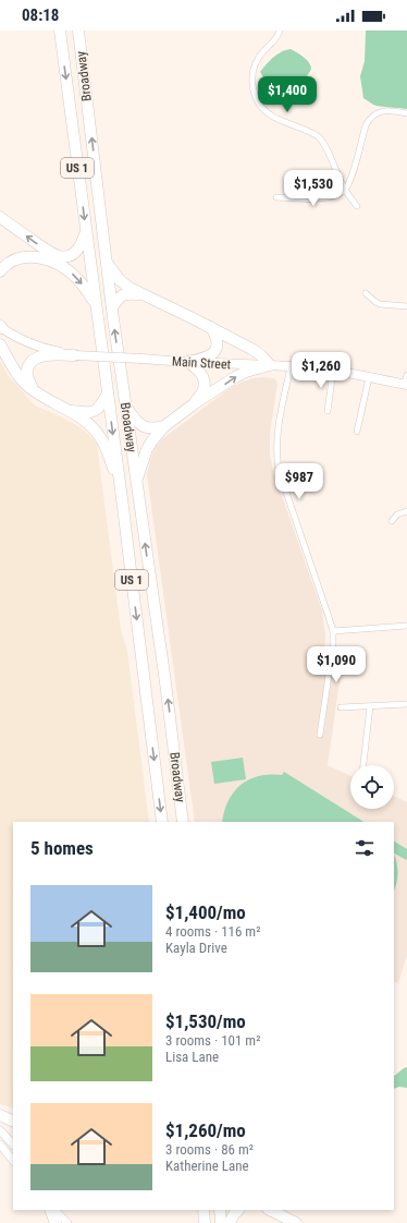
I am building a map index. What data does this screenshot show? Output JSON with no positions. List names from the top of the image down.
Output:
{
  "streets": {
    "highway": ["Broadway", "US 1"],
    "main road": ["Main Street"]
  },
  "page": {
    "status": "08:18",
    "price": [
      "$1,400",
      "$1,530",
      "$1,260",
      "$987",
      "$1,090"
    ],
    "heading": "5 homes",
    "list": [
      {
        "name": "$1,400/mo",
        "note": "4 rooms · 116 m² · Kayla Drive"
      },
      {
        "name": "$1,530/mo",
        "note": "3 rooms · 101 m² · Lisa Lane"
      },
      {
        "name": "$1,260/mo",
        "note": "3 rooms · 86 m² · Katherine Lane"
      }
    ]
  }
}
